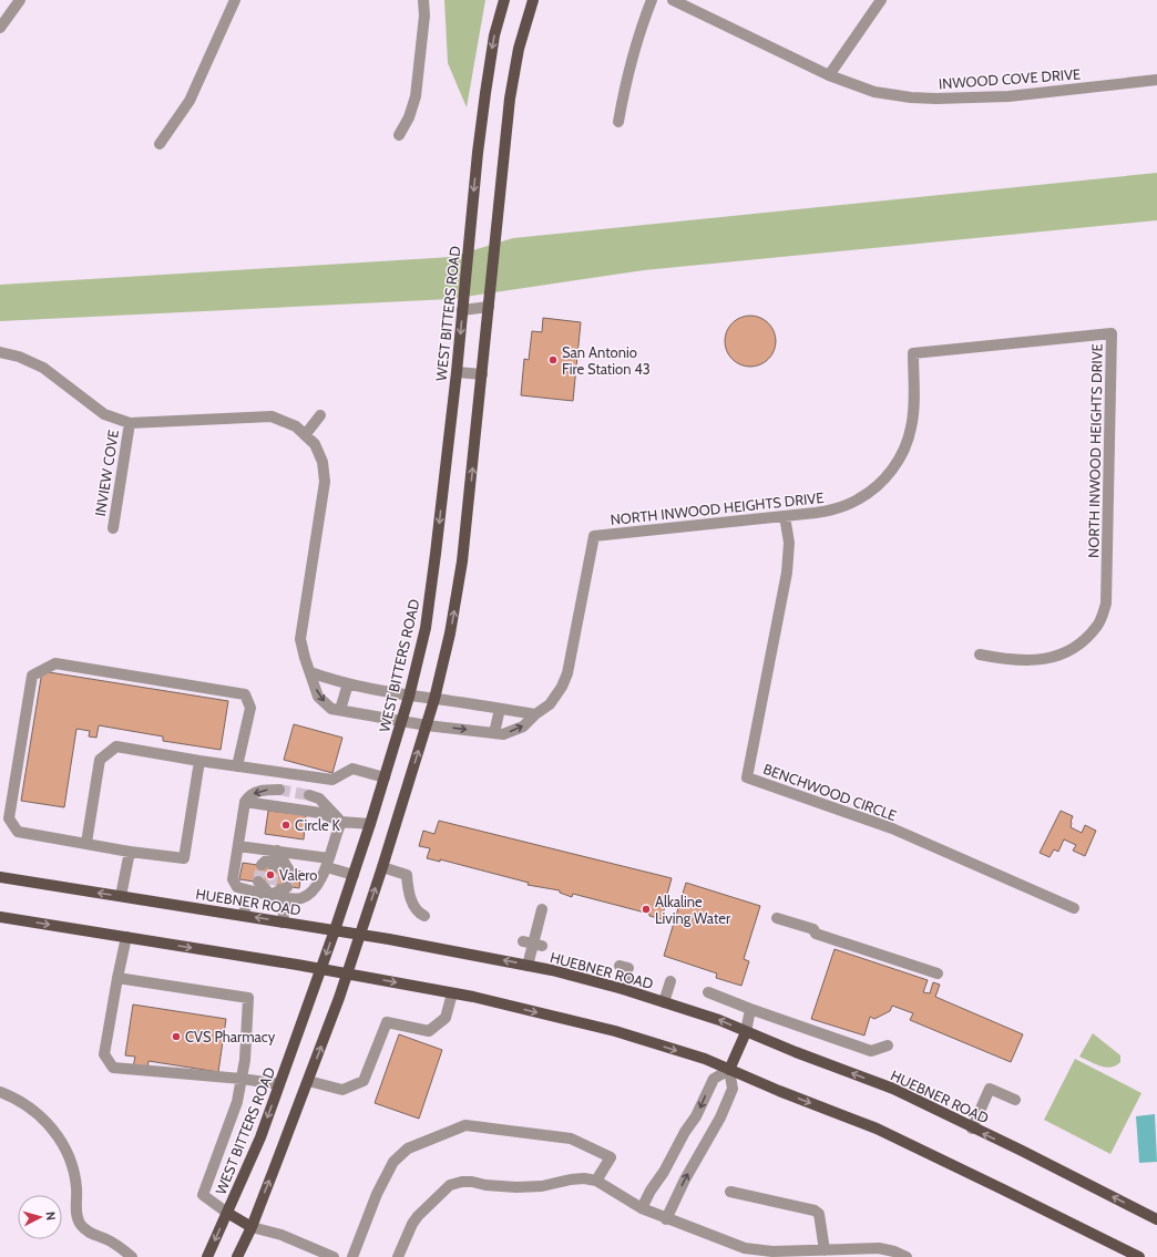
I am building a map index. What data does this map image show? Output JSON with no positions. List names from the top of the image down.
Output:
{
  "streets": {
    "main road": ["WEST BITTERS ROAD", "HUEBNER ROAD"],
    "street": [
      "INWOOD COVE DRIVE",
      "NORTH INWOOD HEIGHTS DRIVE",
      "INVIEW COVE",
      "BENCHWOOD CIRCLE"
    ]
  },
  "crossings": [
    ["WEST BITTERS ROAD", "NORTH INWOOD HEIGHTS DRIVE"],
    ["WEST BITTERS ROAD", "HUEBNER ROAD"],
    ["NORTH INWOOD HEIGHTS DRIVE", "INVIEW COVE"],
    ["NORTH INWOOD HEIGHTS DRIVE", "BENCHWOOD CIRCLE"]
  ],
  "places": [
    "San Antonio Fire Station 43",
    "Circle K",
    "Valero",
    "Alkaline Living Water",
    "CVS Pharmacy"
  ],
  "north": "right"
}
